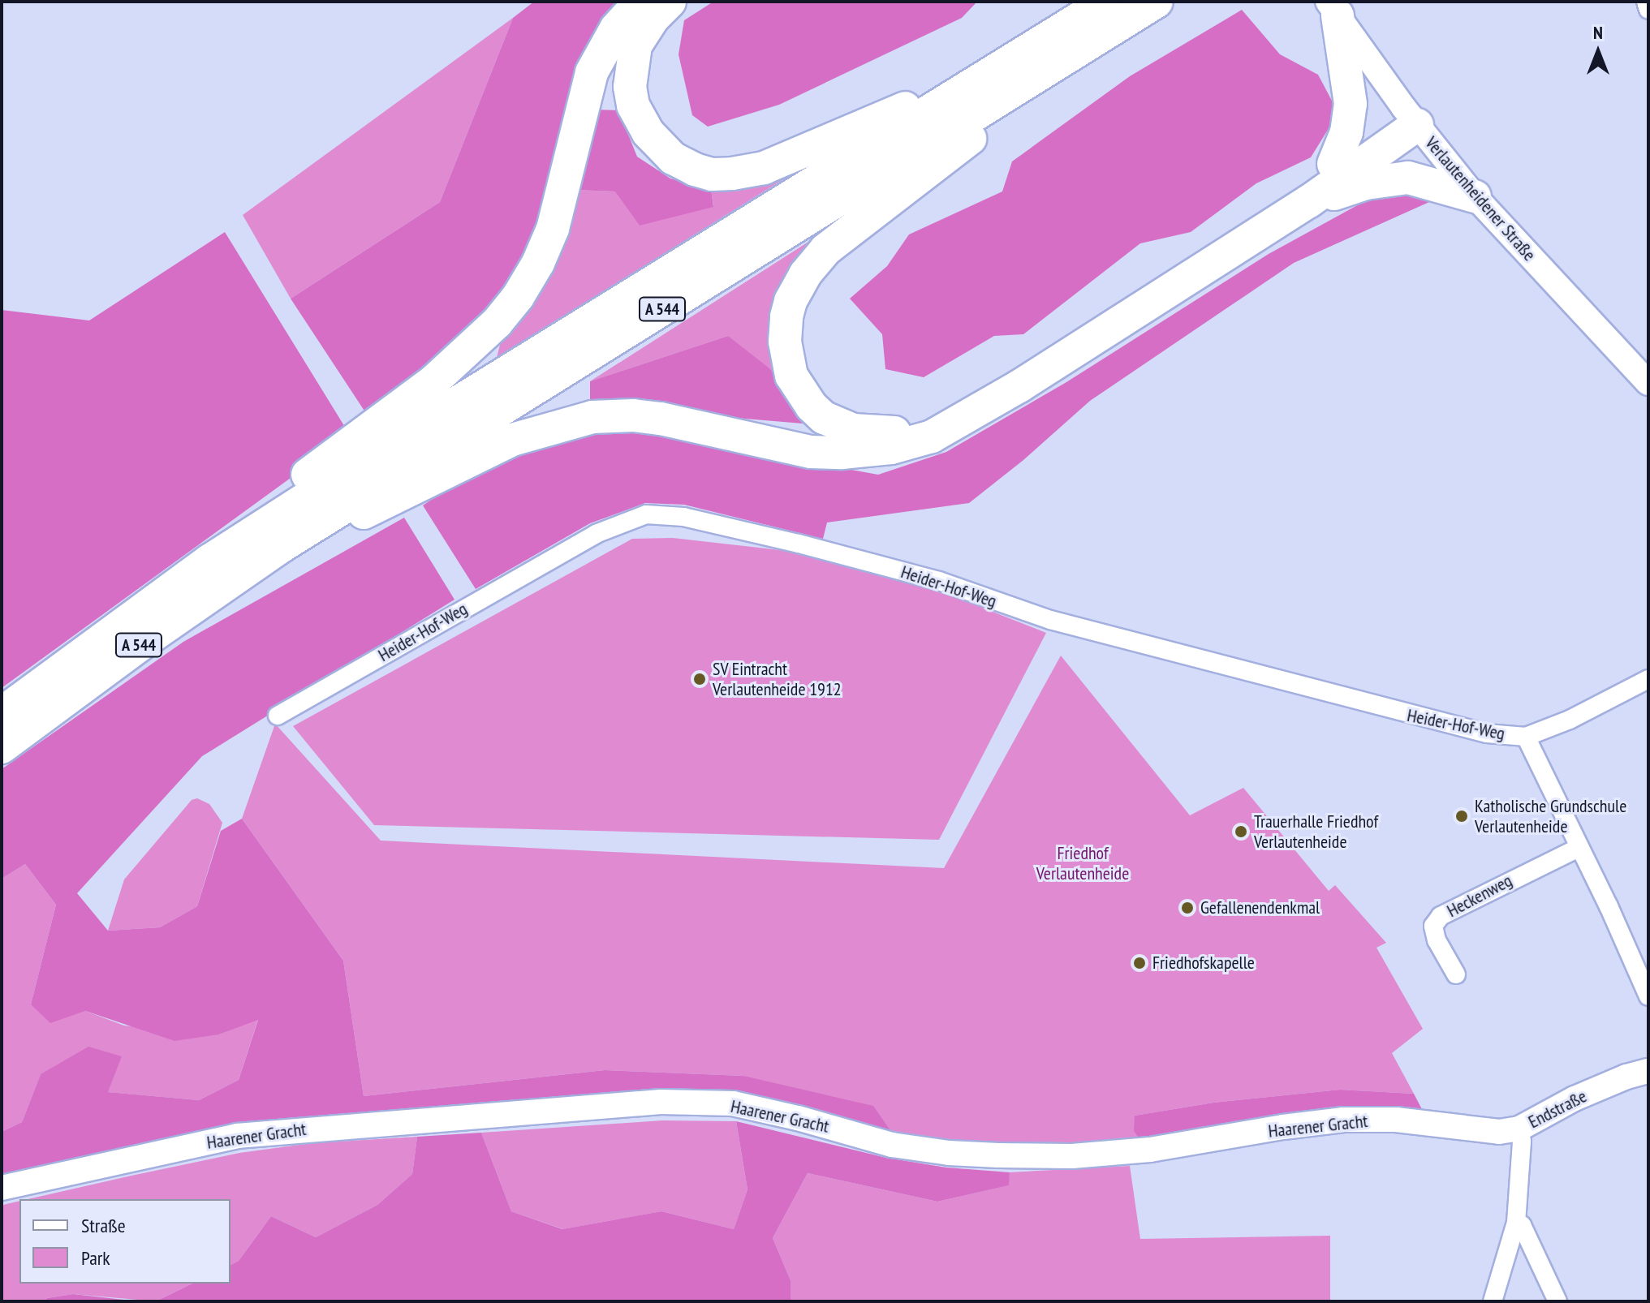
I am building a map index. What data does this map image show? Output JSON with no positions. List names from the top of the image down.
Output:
{
  "streets": {
    "highway": ["A 544"],
    "main road": ["Verlautenheidener Straße", "Endstraße", "Haarener Gracht"],
    "street": ["Heider-Hof-Weg", "Heckenweg"]
  },
  "crossings": [
    ["Endstraße", "Haarener Gracht"]
  ],
  "parks": ["Friedhof Verlautenheide"],
  "places": [
    "SV Eintracht Verlautenheide 1912",
    "Katholische Grundschule Verlautenheide",
    "Trauerhalle Friedhof Verlautenheide",
    "Gefallenendenkmal",
    "Friedhofskapelle"
  ],
  "legend": ["Straße", "Park"],
  "north": "top"
}
